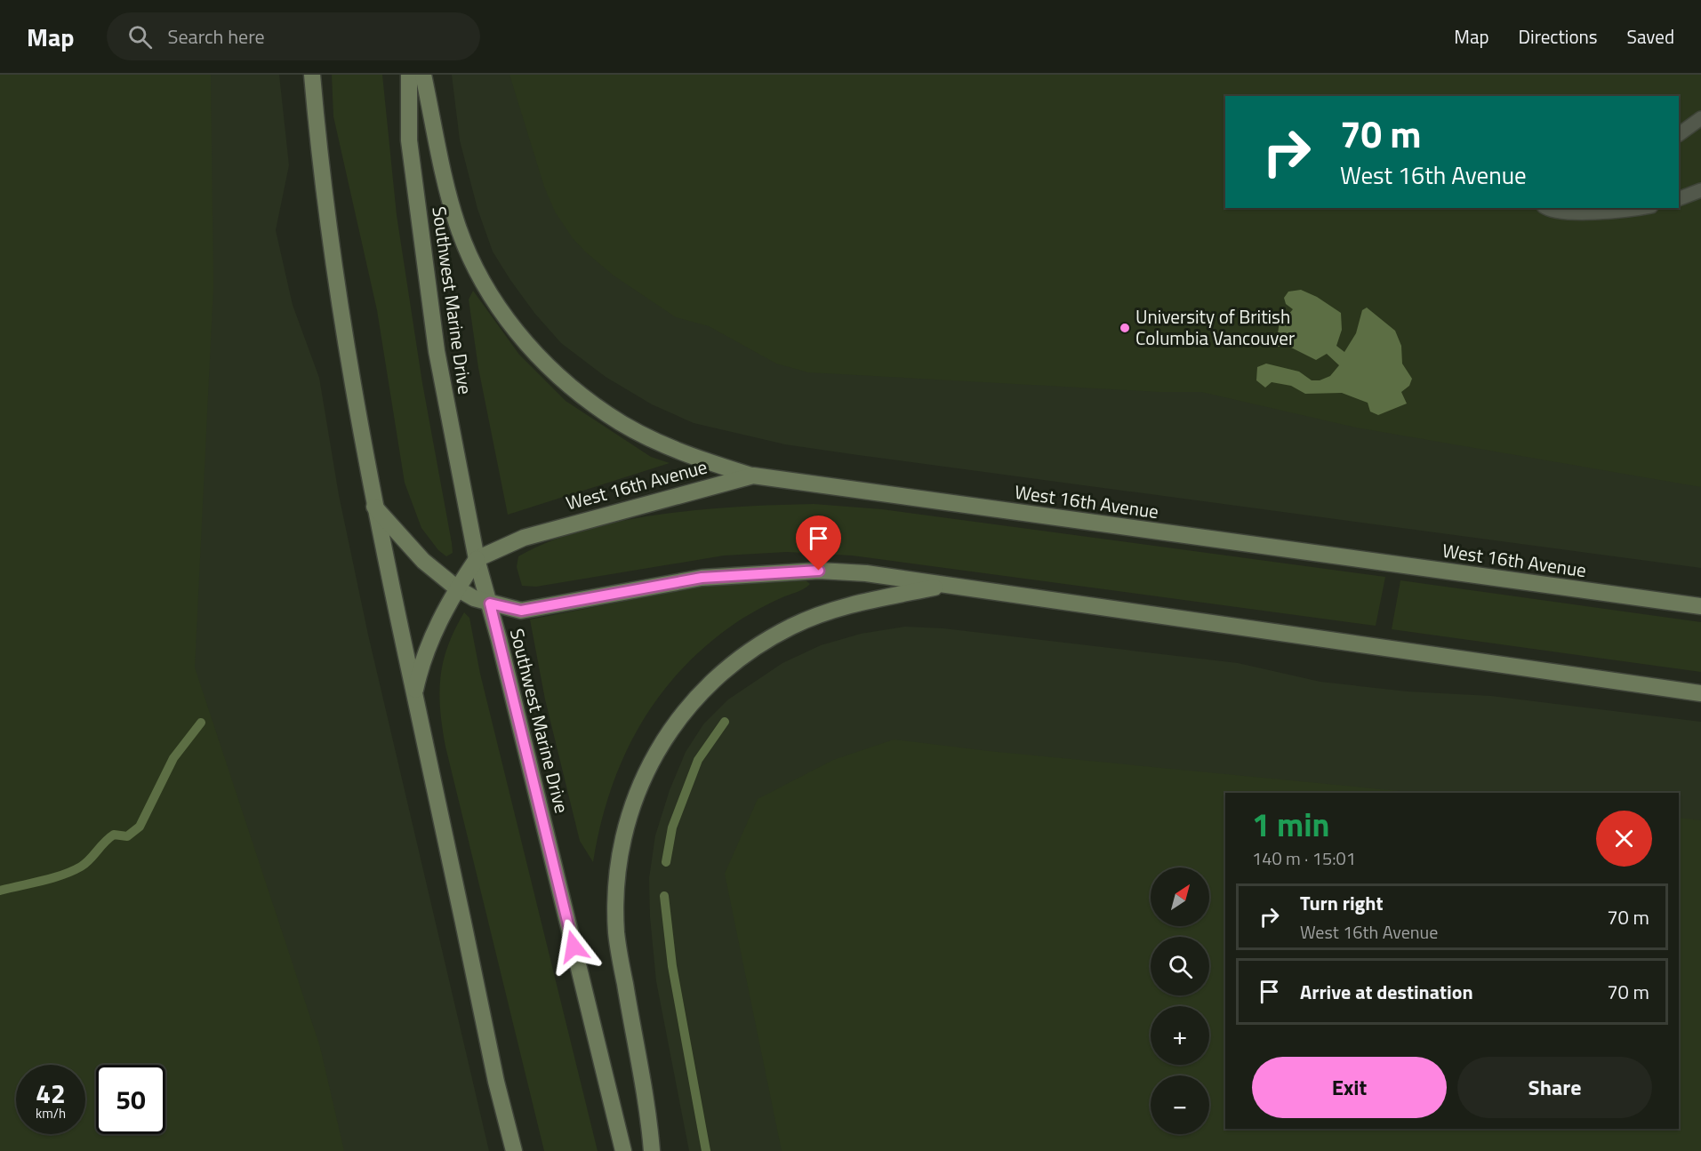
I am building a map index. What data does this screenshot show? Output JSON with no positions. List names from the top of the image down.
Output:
{
  "streets": {
    "main road": ["Southwest Marine Drive", "West 16th Avenue"]
  },
  "crossings": [
    ["Southwest Marine Drive", "West 16th Avenue"]
  ],
  "places": ["University of British Columbia Vancouver"],
  "north": "top right",
  "page": {
    "header": "Map",
    "search": "Search here",
    "nav": ["Map", "Directions", "Saved"],
    "turn": ["70 m", "West 16th Avenue"],
    "heading": ["1 min", "140 m · 15:01"],
    "map_buttons": ["+", "−"],
    "list": [
      {
        "name": "Turn right",
        "note": "West 16th Avenue",
        "value": "70 m"
      },
      {
        "name": "Arrive at destination",
        "value": "70 m"
      }
    ],
    "buttons": ["Exit", "Share"],
    "speed": "42 km/h",
    "limit": "50"
  }
}
